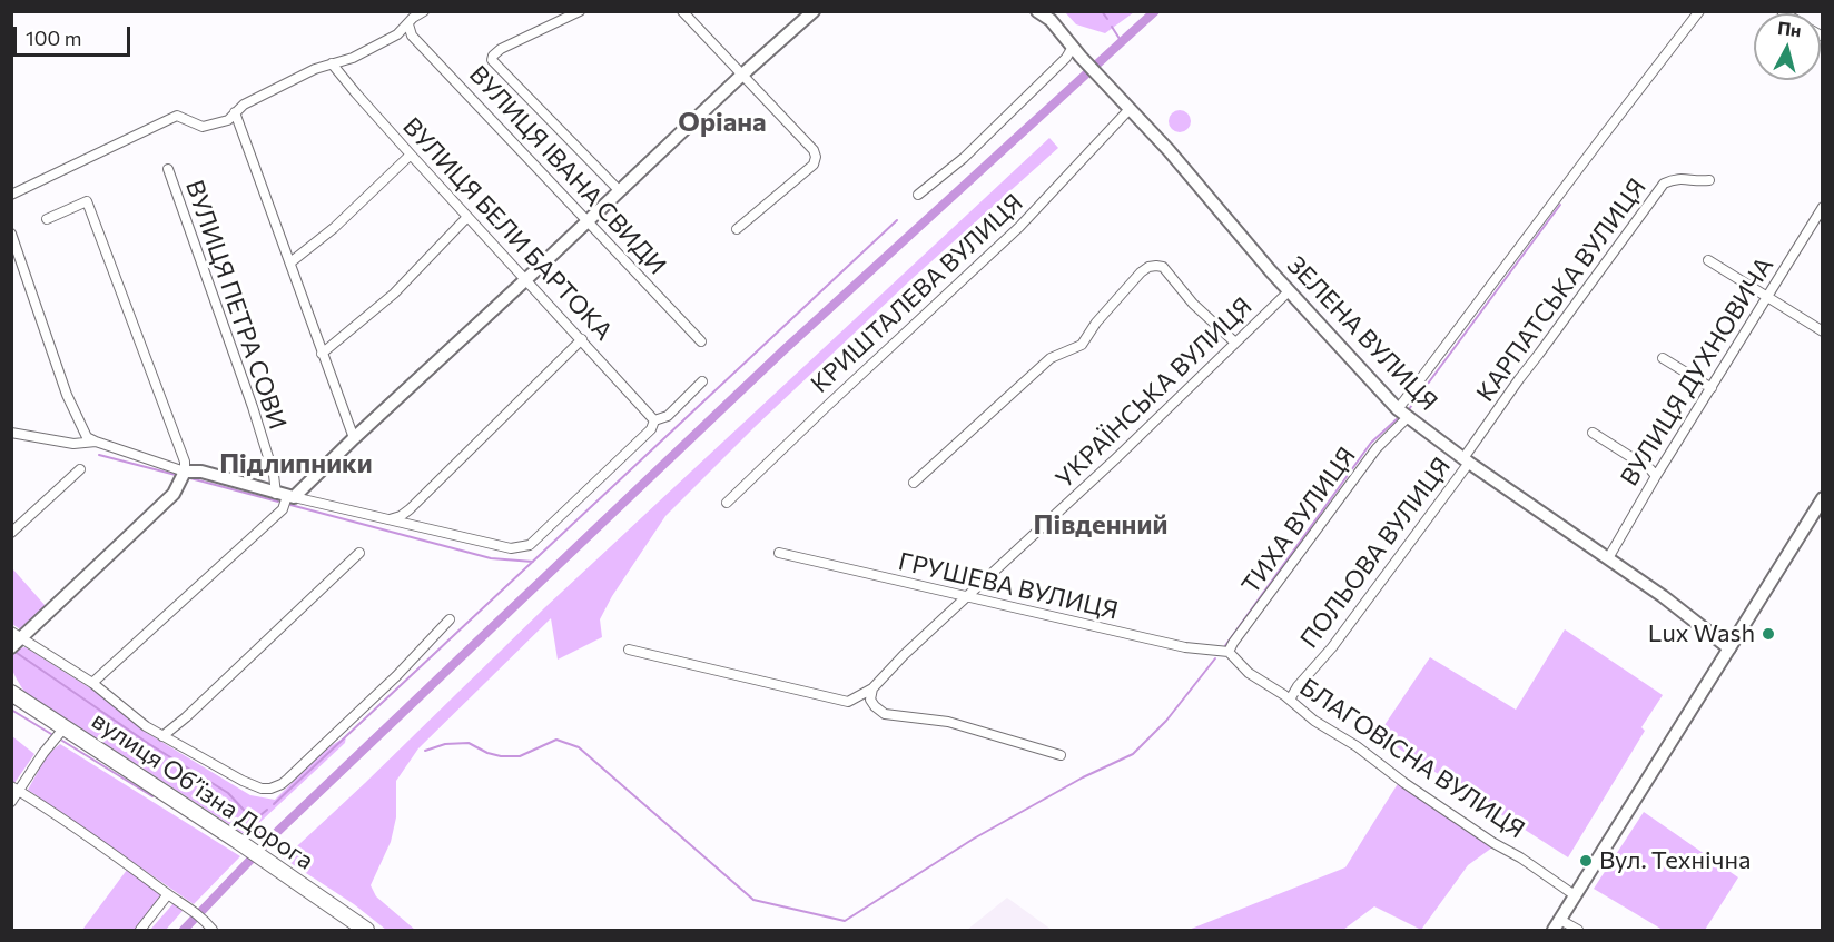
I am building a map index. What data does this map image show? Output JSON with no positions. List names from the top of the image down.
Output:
{
  "streets": {
    "highway": ["вулиця Обʼїзна Дорога"],
    "street": [
      "ВУЛИЦЯ ІВАНА СВИДИ",
      "ВУЛИЦЯ БЕЛИ БАРТОКА",
      "КАРПАТСЬКА ВУЛИЦЯ",
      "КРИШТАЛЕВА ВУЛИЦЯ",
      "ВУЛИЦЯ ПЕТРА СОВИ",
      "ЗЕЛЕНА ВУЛИЦЯ",
      "ВУЛИЦЯ ДУХНОВИЧА",
      "УКРАЇНСЬКА ВУЛИЦЯ",
      "ТИХА ВУЛИЦЯ",
      "ПОЛЬОВА ВУЛИЦЯ",
      "ГРУШЕВА ВУЛИЦЯ",
      "БЛАГОВІСНА ВУЛИЦЯ"
    ]
  },
  "crossings": [
    ["КАРПАТСЬКА ВУЛИЦЯ", "ЗЕЛЕНА ВУЛИЦЯ"],
    ["КАРПАТСЬКА ВУЛИЦЯ", "ПОЛЬОВА ВУЛИЦЯ"],
    ["КРИШТАЛЕВА ВУЛИЦЯ", "ЗЕЛЕНА ВУЛИЦЯ"],
    ["ЗЕЛЕНА ВУЛИЦЯ", "ВУЛИЦЯ ДУХНОВИЧА"],
    ["ЗЕЛЕНА ВУЛИЦЯ", "УКРАЇНСЬКА ВУЛИЦЯ"],
    ["ЗЕЛЕНА ВУЛИЦЯ", "ТИХА ВУЛИЦЯ"],
    ["ЗЕЛЕНА ВУЛИЦЯ", "ПОЛЬОВА ВУЛИЦЯ"],
    ["УКРАЇНСЬКА ВУЛИЦЯ", "ГРУШЕВА ВУЛИЦЯ"],
    ["ТИХА ВУЛИЦЯ", "ГРУШЕВА ВУЛИЦЯ"],
    ["ТИХА ВУЛИЦЯ", "БЛАГОВІСНА ВУЛИЦЯ"],
    ["ПОЛЬОВА ВУЛИЦЯ", "БЛАГОВІСНА ВУЛИЦЯ"],
    ["ГРУШЕВА ВУЛИЦЯ", "БЛАГОВІСНА ВУЛИЦЯ"]
  ],
  "districts": ["Оріана", "Підлипники", "Південний"],
  "places": ["Lux Wash", "Вул. Технічна"],
  "scale_bar": "100 m",
  "north": "top"
}
